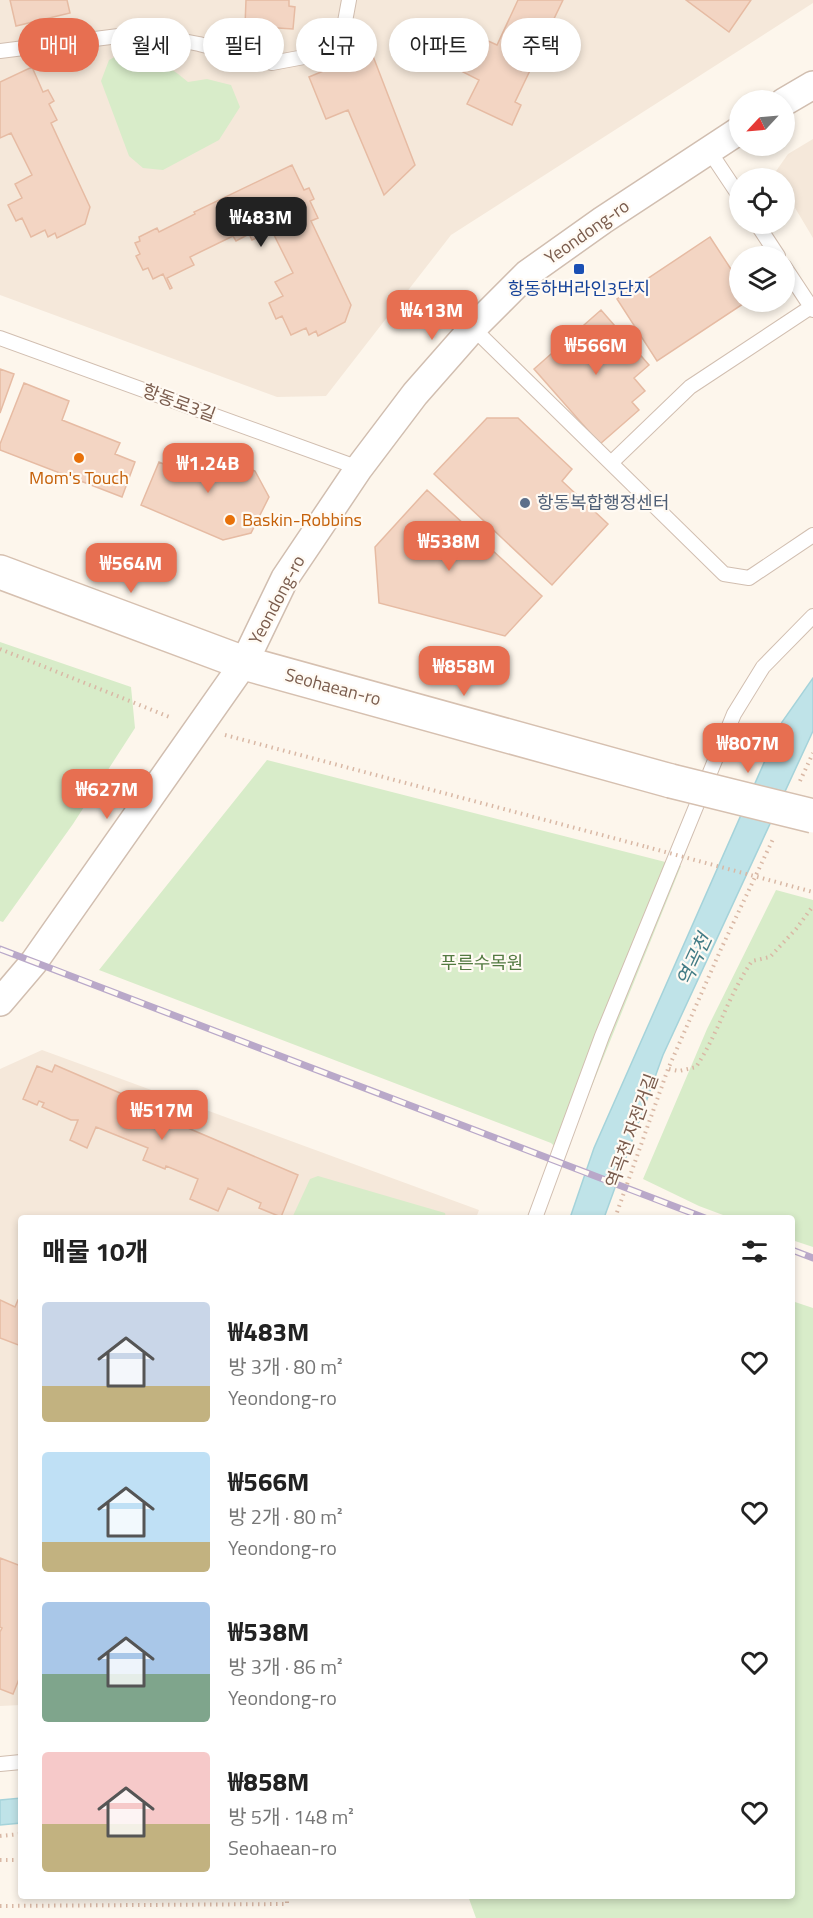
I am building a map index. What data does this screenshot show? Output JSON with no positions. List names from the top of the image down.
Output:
{
  "streets": {
    "main road": ["Seohaean-ro"],
    "street": ["Yeondong-ro"],
    "lane": ["항동로3길"],
    "path": ["역곡천 자전거길"]
  },
  "crossings": [
    ["Yeondong-ro", "항동로3길"],
    ["Yeondong-ro", "Seohaean-ro"]
  ],
  "water": ["역곡천"],
  "parks": ["푸른수목원"],
  "places": {
    "transit": ["항동하버라인3단지"],
    "other": ["Mom's Touch", "항동복합행정센터", "Baskin-Robbins"]
  },
  "north": "bottom left",
  "page": {
    "chip": [
      "매매",
      "월세",
      "필터",
      "신규",
      "아파트",
      "주택"
    ],
    "price": [
      "₩483M",
      "₩413M",
      "₩566M",
      "₩1.24B",
      "₩538M",
      "₩564M",
      "₩858M",
      "₩807M",
      "₩627M",
      "₩517M"
    ],
    "heading": "매물 10개",
    "list": [
      {
        "name": "₩483M",
        "note": "방 3개 · 80 m² · Yeondong-ro"
      },
      {
        "name": "₩566M",
        "note": "방 2개 · 80 m² · Yeondong-ro"
      },
      {
        "name": "₩538M",
        "note": "방 3개 · 86 m² · Yeondong-ro"
      },
      {
        "name": "₩858M",
        "note": "방 5개 · 148 m² · Seohaean-ro"
      }
    ]
  }
}
